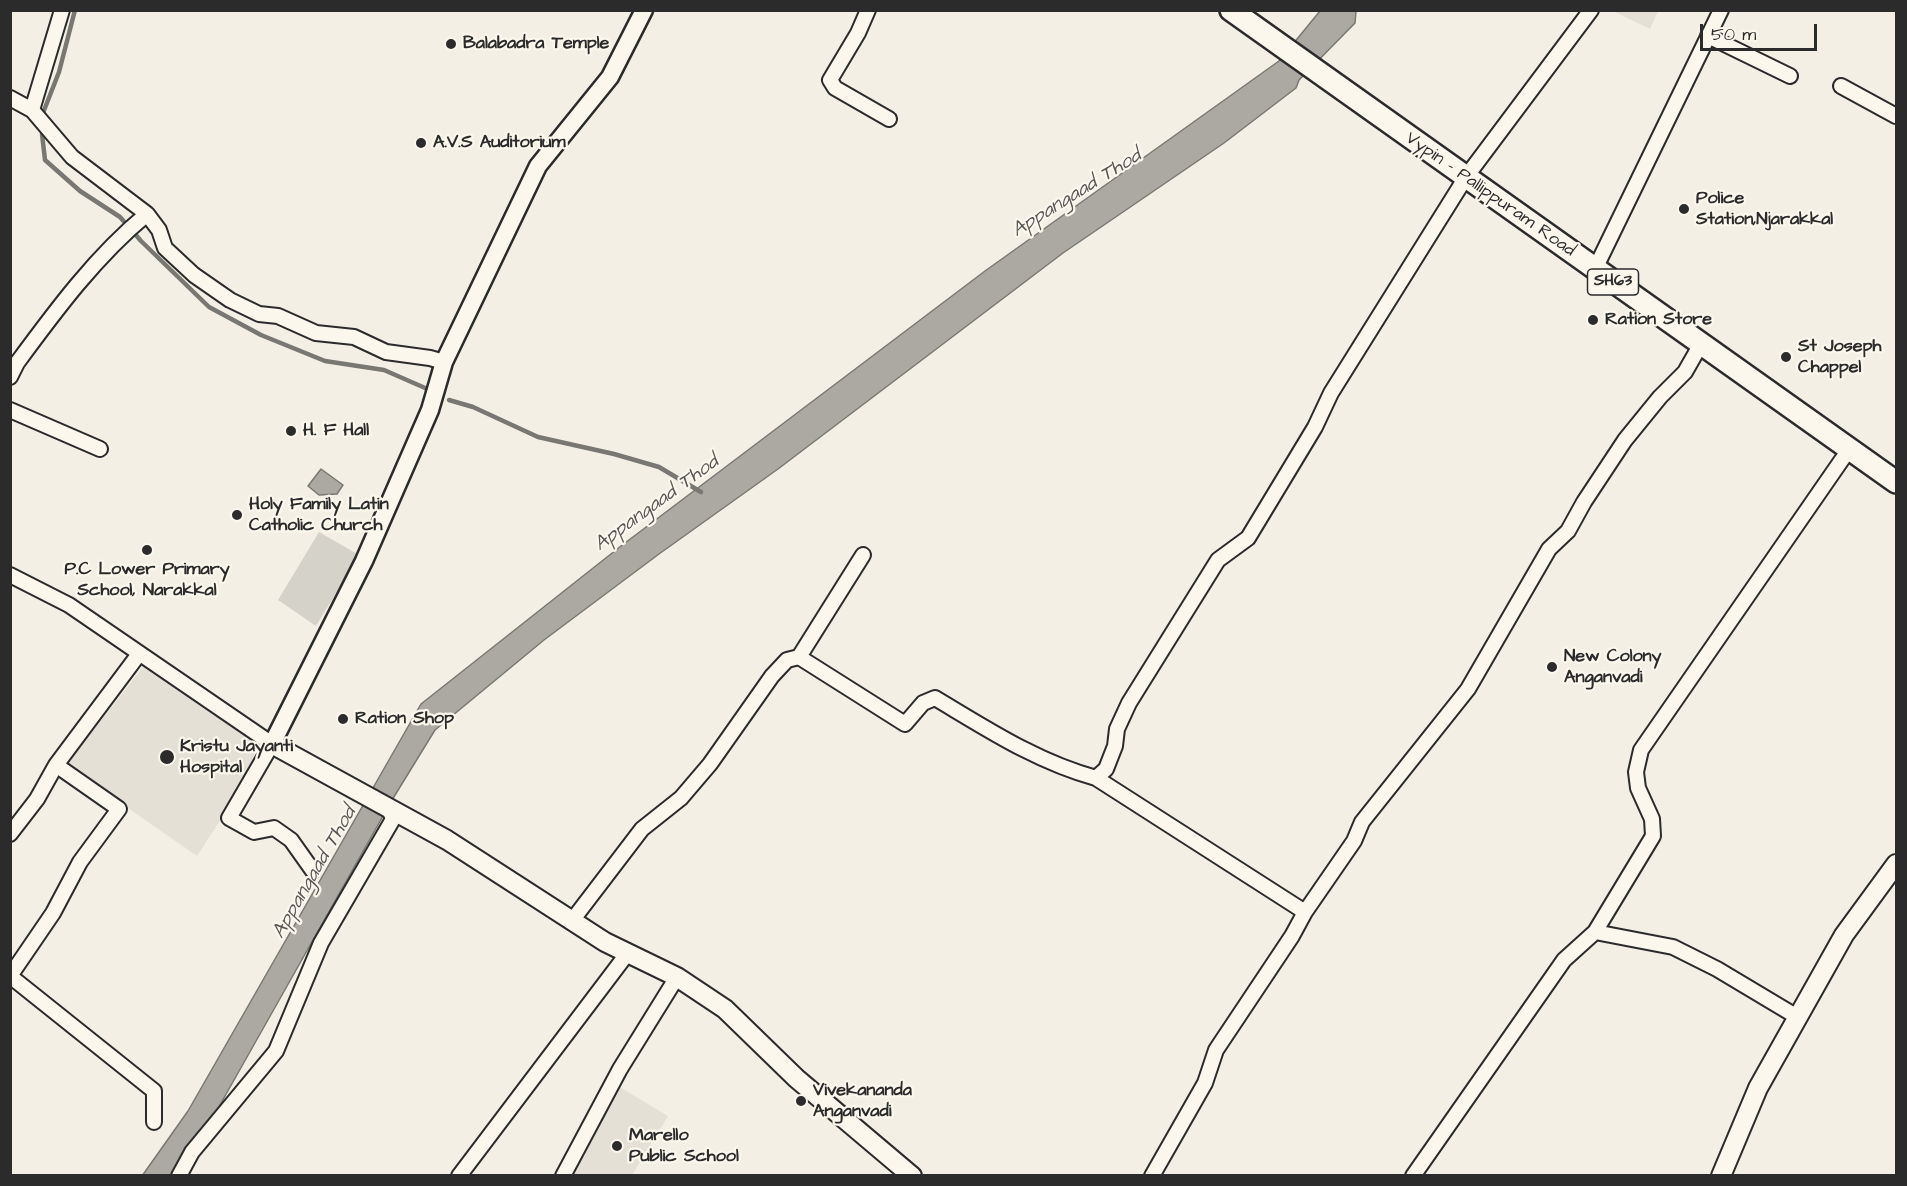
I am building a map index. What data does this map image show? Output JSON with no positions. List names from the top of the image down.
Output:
{
  "streets": {
    "main road": ["Vypin - Pallippuram Road", "SH63"]
  },
  "water": ["Appangaad Thod"],
  "places": [
    "Balabadra Temple",
    "A.V.S Auditorium",
    "Police Station,Njarakkal",
    "Ration Store",
    "St Joseph Chappel",
    "H. F Hall",
    "Holy Family Latin Catholic Church",
    "P.C Lower Primary School, Narakkal",
    "New Colony Anganvadi",
    "Ration Shop",
    "Kristu Jayanti Hospital",
    "Vivekananda Anganvadi",
    "Marello Public School"
  ],
  "scale_bar": "50 m"
}
